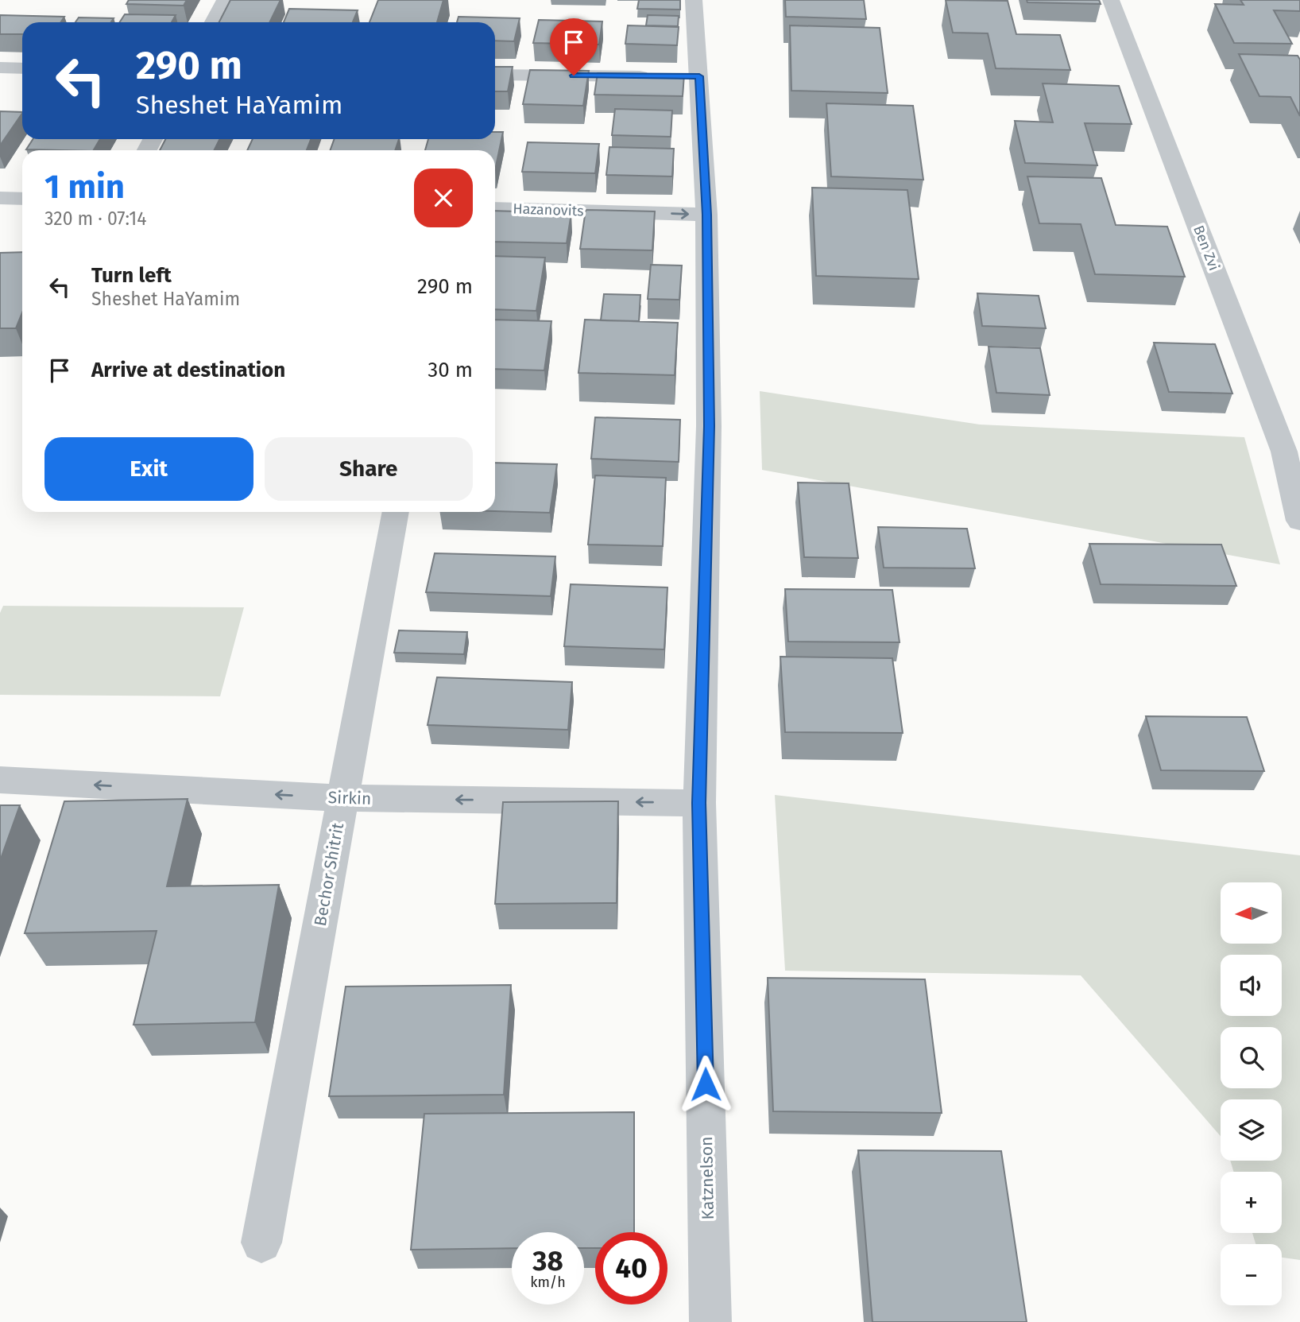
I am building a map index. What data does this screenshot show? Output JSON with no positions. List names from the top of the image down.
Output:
{
  "streets": {
    "street": [
      "Hazanovits",
      "Ben Zvi",
      "Sirkin",
      "Bechor Shitrit",
      "Katznelson"
    ]
  },
  "crossings": [
    ["Hazanovits", "Katznelson"],
    ["Sirkin", "Bechor Shitrit"],
    ["Sirkin", "Katznelson"]
  ],
  "one_way": ["Sirkin"],
  "north": "left",
  "page": {
    "turn": ["290 m", "Sheshet HaYamim"],
    "heading": ["1 min", "320 m · 07:14"],
    "list": [
      {
        "name": "Turn left",
        "note": "Sheshet HaYamim",
        "value": "290 m"
      },
      {
        "name": "Arrive at destination",
        "value": "30 m"
      }
    ],
    "buttons": ["Exit", "Share"],
    "map_buttons": ["+", "−"],
    "speed": "38 km/h",
    "limit": "40"
  }
}
